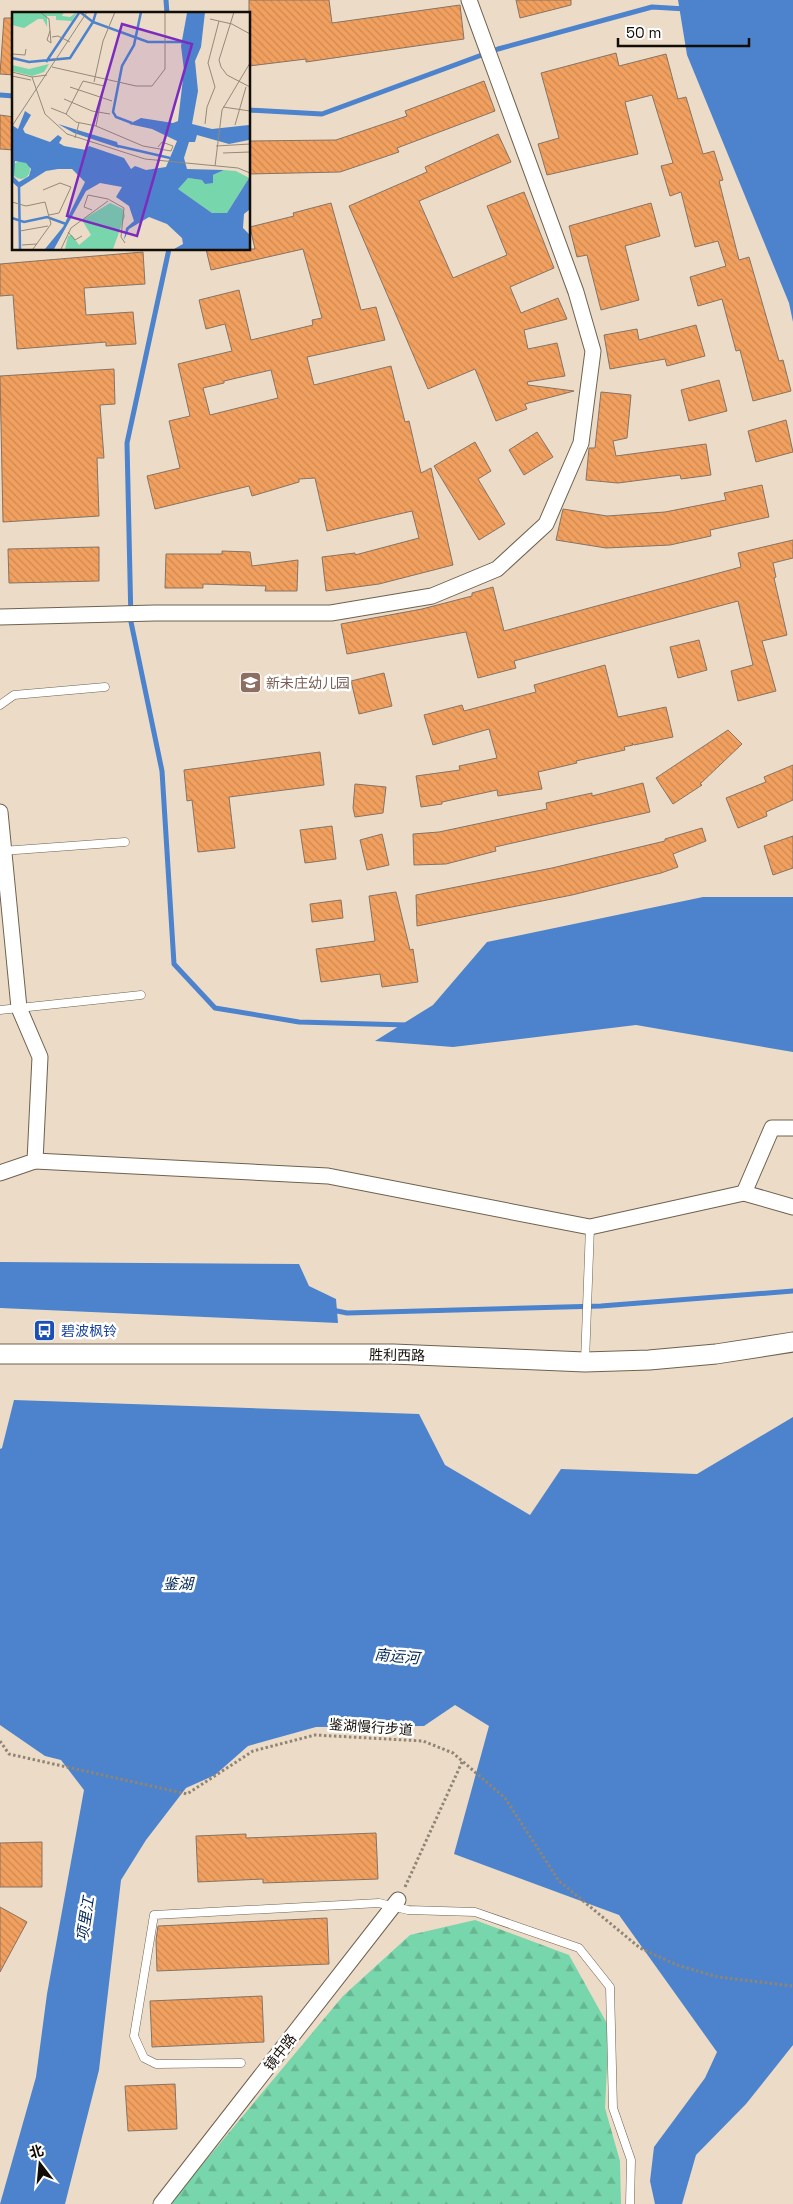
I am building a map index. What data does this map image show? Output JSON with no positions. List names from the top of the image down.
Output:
{
  "streets": {
    "street": ["胜利西路", "镜中路"],
    "path": ["鉴湖慢行步道"]
  },
  "water": ["鉴湖", "南运河", "项里江"],
  "places": {
    "school or university": ["新未庄幼儿园"],
    "bus stop": ["碧波枫铃"]
  },
  "scale_bar": "50 m",
  "north": "top"
}
